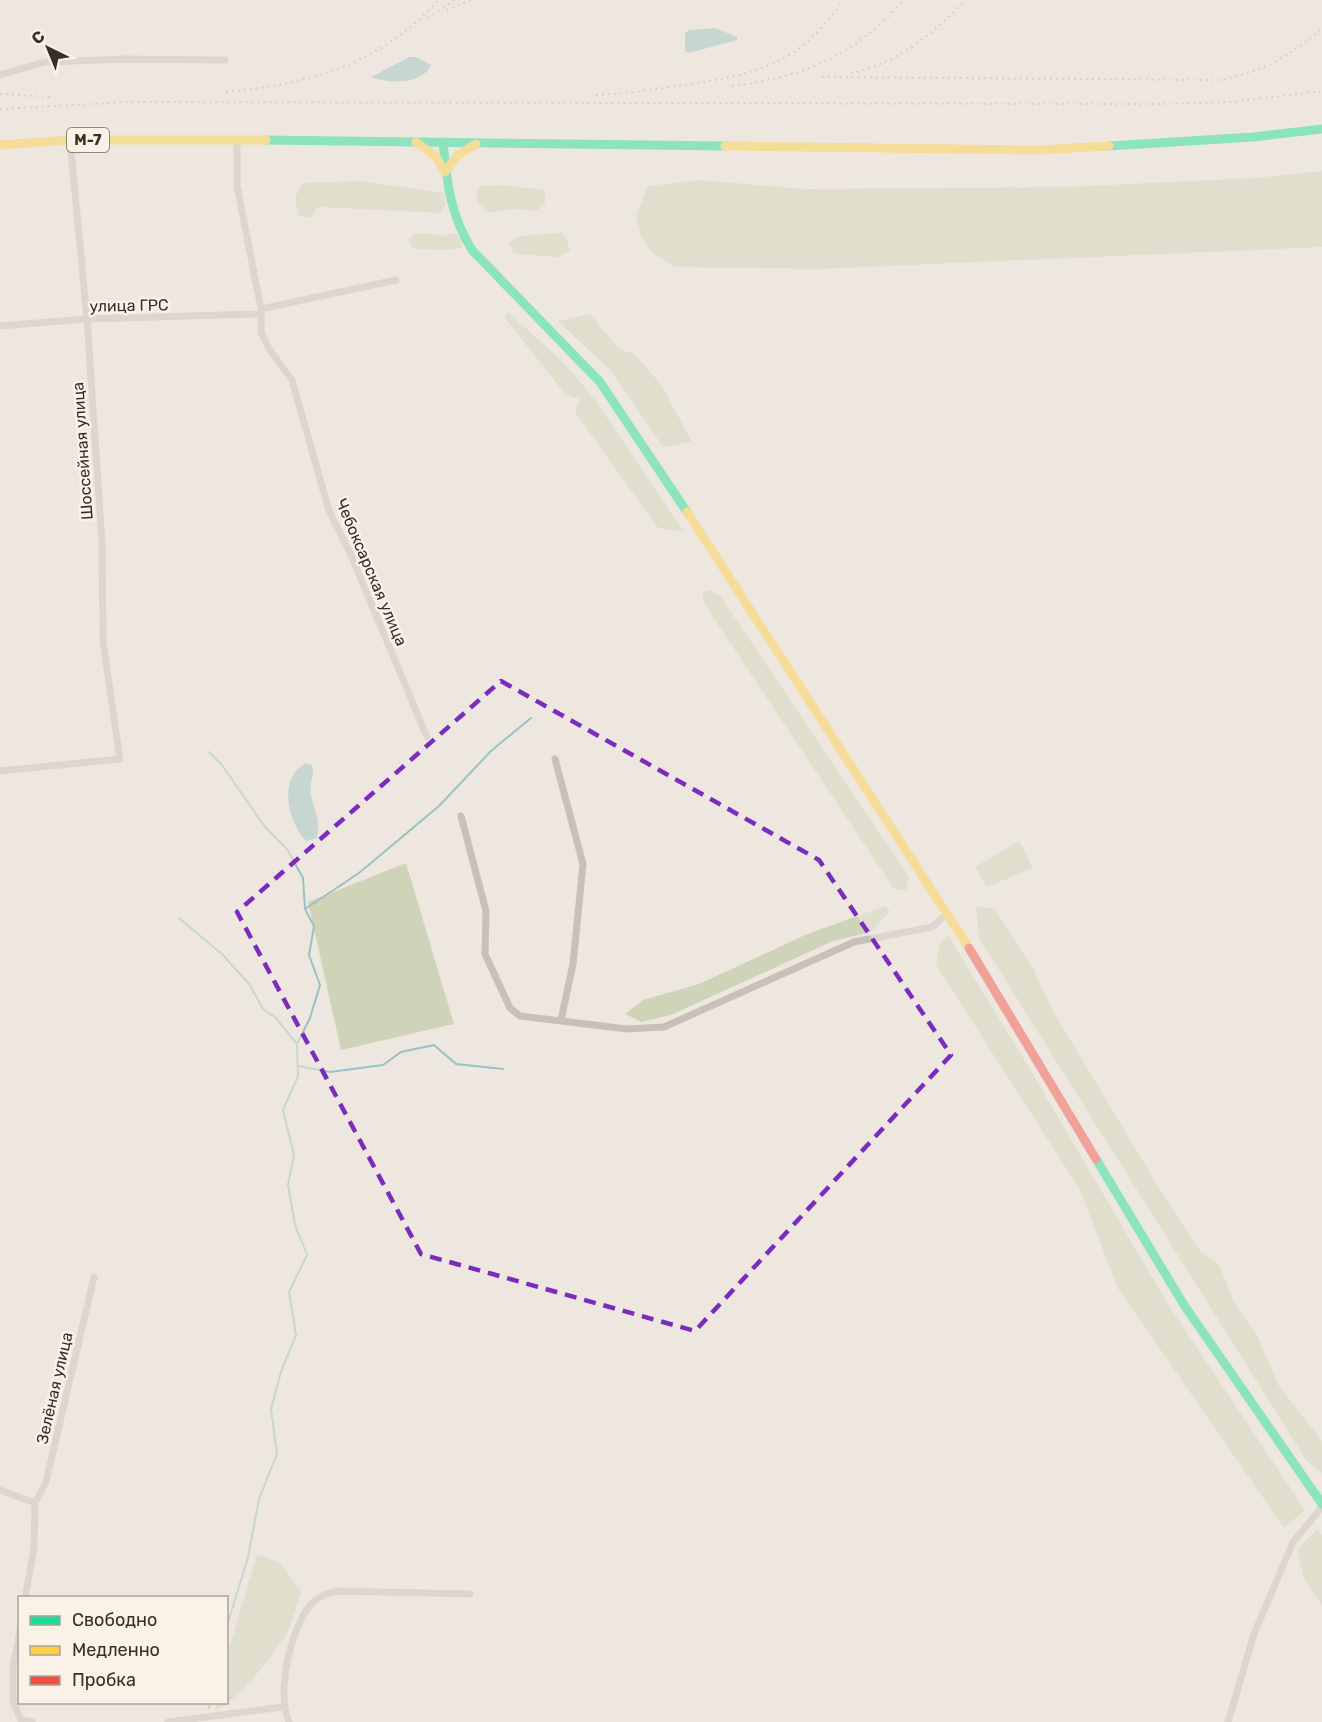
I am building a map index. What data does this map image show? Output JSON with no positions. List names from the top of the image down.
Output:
{
  "streets": {
    "main road": ["М-7"],
    "street": [
      "улица ГРС",
      "Шоссейная улица",
      "Чебоксарская улица",
      "Зелёная улица"
    ]
  },
  "crossings": [
    ["М-7", "Шоссейная улица"],
    ["М-7", "Чебоксарская улица"],
    ["улица ГРС", "Шоссейная улица"],
    ["улица ГРС", "Чебоксарская улица"]
  ],
  "legend": ["Свободно", "Медленно", "Пробка"],
  "north": "top left"
}
